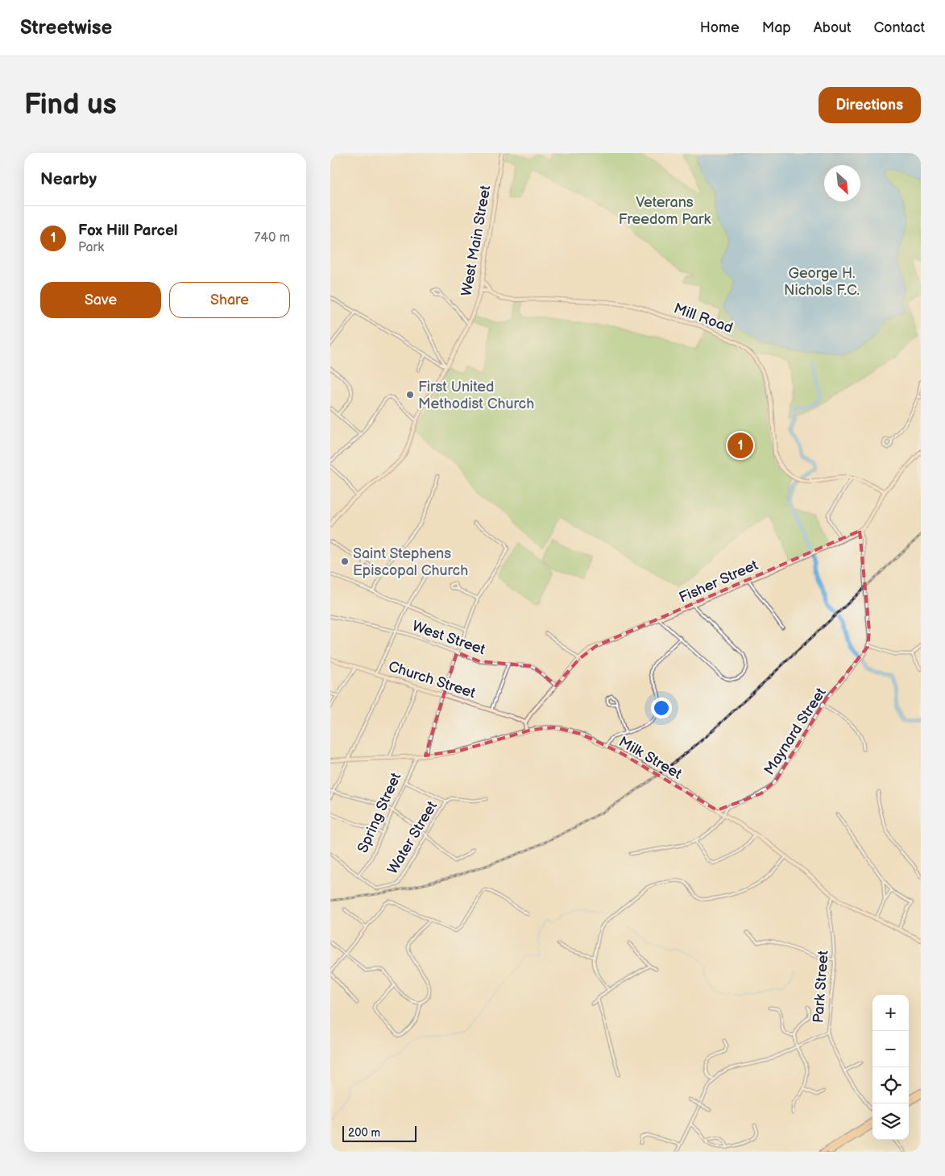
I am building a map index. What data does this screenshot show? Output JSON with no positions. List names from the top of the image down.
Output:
{
  "streets": {
    "main road": [
      "West Main Street",
      "Mill Road",
      "Fisher Street",
      "Church Street",
      "Milk Street"
    ],
    "street": [
      "West Street",
      "Maynard Street",
      "Spring Street",
      "Water Street",
      "Park Street"
    ]
  },
  "crossings": [
    ["West Main Street", "Mill Road"],
    ["Mill Road", "Fisher Street"],
    ["Fisher Street", "West Street"],
    ["Fisher Street", "Church Street"],
    ["Maynard Street", "Milk Street"],
    ["Milk Street", "Spring Street"],
    ["Milk Street", "Park Street"],
    ["Spring Street", "Water Street"]
  ],
  "parks": ["Veterans Freedom Park", "George H. Nichols F.C."],
  "places": ["First United Methodist Church", "Saint Stephens Episcopal Church"],
  "scale_bar": "200 m",
  "north": "bottom right",
  "page": {
    "header": "Streetwise",
    "nav": [
      "Home",
      "Map",
      "About",
      "Contact"
    ],
    "buttons": [
      "Directions",
      ["Save", "Share"]
    ],
    "title": "Find us",
    "heading": "Nearby",
    "list": [
      {
        "mark": "1",
        "name": "Fox Hill Parcel",
        "note": "Park",
        "value": "740 m"
      }
    ],
    "pins": "1",
    "map_buttons": ["+", "−"],
    "scale": "200 m"
  }
}
